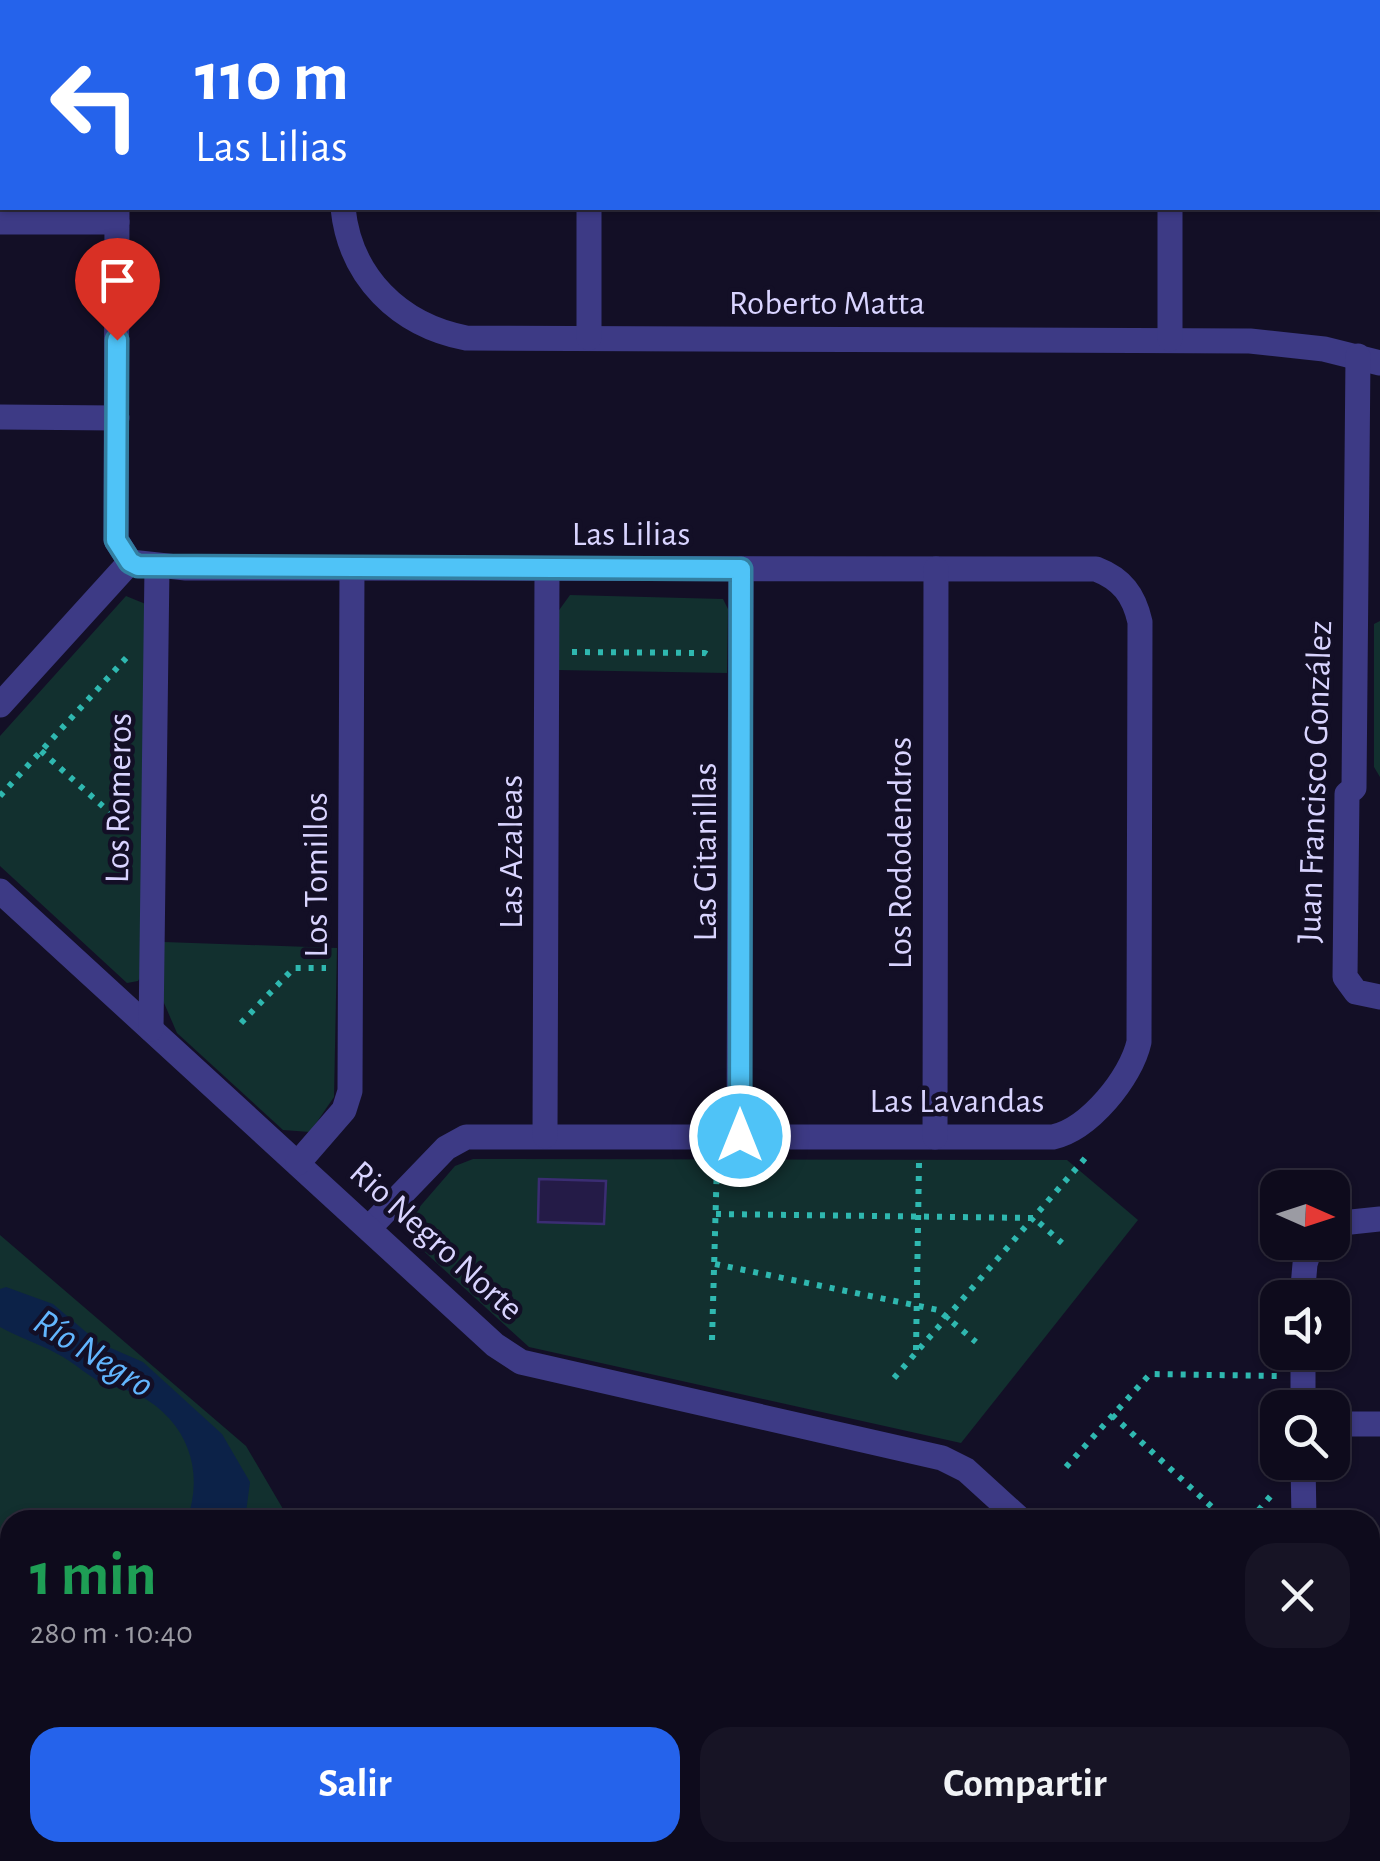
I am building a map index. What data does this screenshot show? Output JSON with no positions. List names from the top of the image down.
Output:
{
  "streets": {
    "street": [
      "Roberto Matta",
      "Las Lilias",
      "Juan Francisco González",
      "Los Romeros",
      "Las Azaleas",
      "Las Gitanillas",
      "Los Rododendros",
      "Los Tomillos",
      "Las Lavandas",
      "Rio Negro Norte"
    ]
  },
  "crossings": [
    ["Roberto Matta", "Juan Francisco González"],
    ["Las Lilias", "Los Romeros"],
    ["Las Lilias", "Las Azaleas"],
    ["Las Lilias", "Las Gitanillas"],
    ["Las Lilias", "Los Rododendros"],
    ["Las Lilias", "Los Tomillos"],
    ["Las Lilias", "Las Lavandas"],
    ["Los Romeros", "Rio Negro Norte"],
    ["Las Azaleas", "Las Lavandas"],
    ["Las Gitanillas", "Las Lavandas"],
    ["Los Rododendros", "Las Lavandas"],
    ["Los Tomillos", "Rio Negro Norte"],
    ["Las Lavandas", "Rio Negro Norte"]
  ],
  "water": ["Río Negro"],
  "north": "right",
  "page": {
    "turn": ["110 m", "Las Lilias"],
    "heading": ["1 min", "280 m · 10:40"],
    "buttons": ["Salir", "Compartir"]
  }
}
